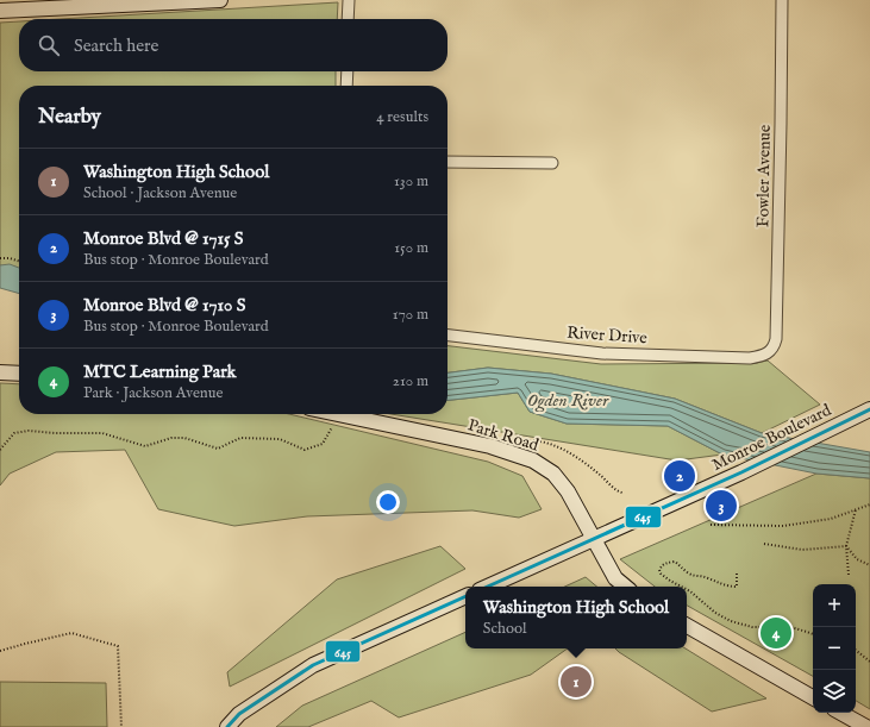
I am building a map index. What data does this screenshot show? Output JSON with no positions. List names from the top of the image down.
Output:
{
  "streets": {
    "street": [
      "Fowler Avenue",
      "River Drive",
      "Park Road",
      "Monroe Boulevard"
    ]
  },
  "crossings": [
    ["Fowler Avenue", "River Drive"],
    ["Park Road", "Monroe Boulevard"]
  ],
  "water": ["Ogden River"],
  "lines": ["transit line 645"],
  "page": {
    "search": "Search here",
    "heading": ["Nearby", "4 results"],
    "list": [
      {
        "mark": "1",
        "name": "Washington High School",
        "note": "School · Jackson Avenue",
        "value": "130 m"
      },
      {
        "mark": "2",
        "name": "Monroe Blvd @ 1715 S",
        "note": "Bus stop · Monroe Boulevard",
        "value": "150 m"
      },
      {
        "mark": "3",
        "name": "Monroe Blvd @ 1710 S",
        "note": "Bus stop · Monroe Boulevard",
        "value": "170 m"
      },
      {
        "mark": "4",
        "name": "MTC Learning Park",
        "note": "Park · Jackson Avenue",
        "value": "210 m"
      }
    ],
    "pins": [
      "2",
      "3",
      "4",
      "1"
    ],
    "map_buttons": ["+", "−"],
    "popup": ["Washington High School", "School"]
  }
}
